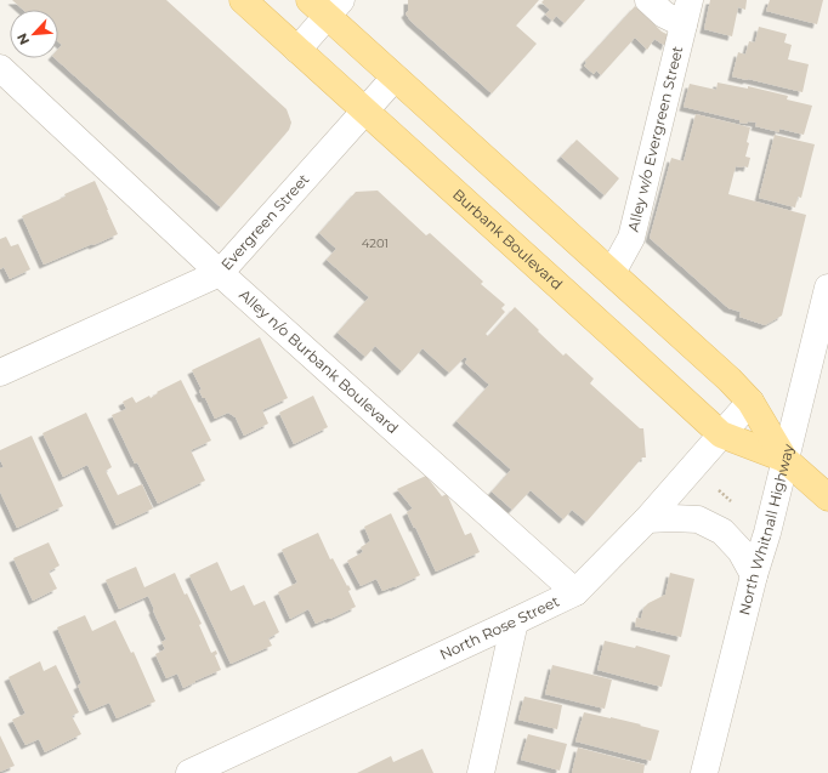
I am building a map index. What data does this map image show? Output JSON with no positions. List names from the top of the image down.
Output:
{
  "streets": {
    "main road": ["Burbank Boulevard"],
    "street": [
      "Alley w/o Evergreen Street",
      "Evergreen Street",
      "Alley n/o Burbank Boulevard",
      "North Whitnall Highway",
      "North Rose Street"
    ]
  },
  "crossings": [
    ["Alley w/o Evergreen Street", "Burbank Boulevard"],
    ["Evergreen Street", "Burbank Boulevard"],
    ["Evergreen Street", "Alley n/o Burbank Boulevard"],
    ["Burbank Boulevard", "North Whitnall Highway"],
    ["Burbank Boulevard", "North Rose Street"],
    ["Alley n/o Burbank Boulevard", "North Rose Street"]
  ],
  "house_numbers": ["4201"],
  "north": "bottom left"
}
